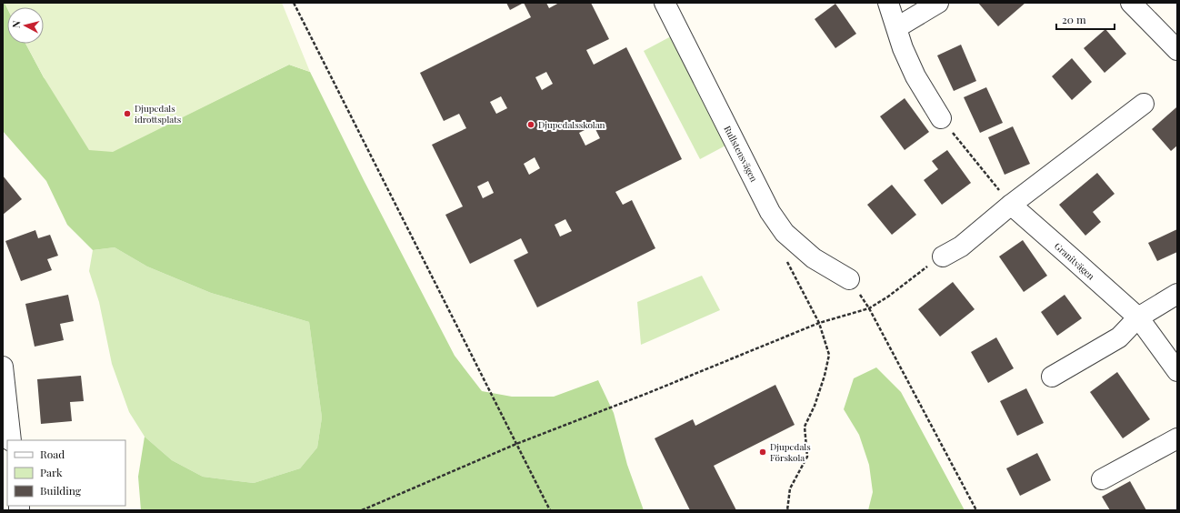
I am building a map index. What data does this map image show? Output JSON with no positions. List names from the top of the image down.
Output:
{
  "streets": {
    "street": ["Rullstensvägen", "Granitvägen"]
  },
  "places": ["Djupedals idrottsplats", "Djupedalsskolan", "Djupedals Förskola"],
  "legend": ["Road", "Park", "Building"],
  "scale_bar": "20 m",
  "north": "left"
}
